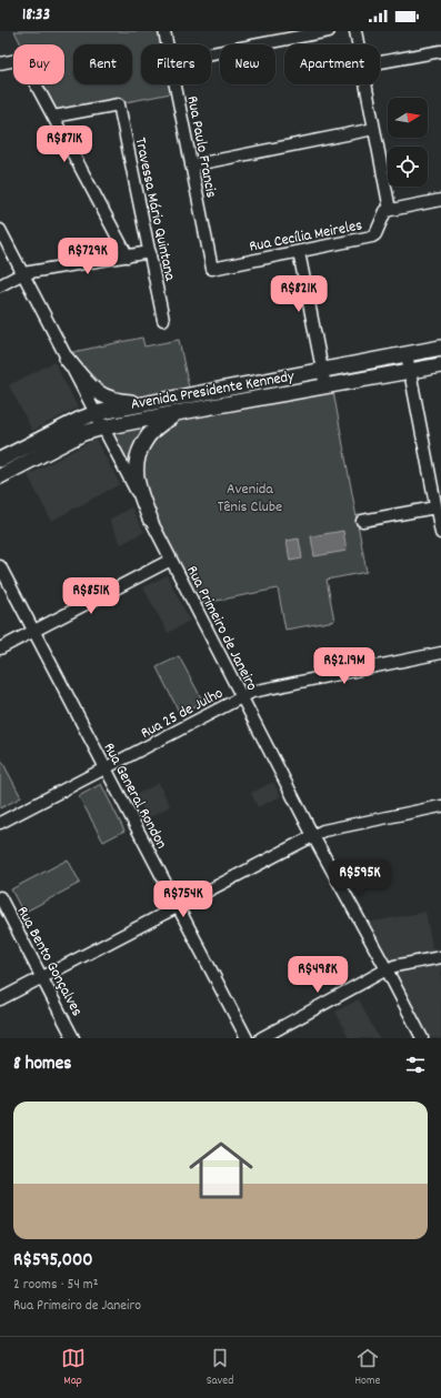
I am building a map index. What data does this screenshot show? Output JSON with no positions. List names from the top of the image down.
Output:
{
  "streets": {
    "main road": ["Avenida Presidente Kennedy"],
    "street": [
      "Rua Paulo Francis",
      "Travessa Mário Quintana",
      "Rua Cecília Meireles",
      "Rua Primeiro de Janeiro",
      "Rua 25 de Julho",
      "Rua General Rondon",
      "Rua Bento Gonçalves"
    ]
  },
  "crossings": [
    ["Rua Paulo Francis", "Rua Cecília Meireles"],
    ["Avenida Presidente Kennedy", "Rua Primeiro de Janeiro"],
    ["Rua Primeiro de Janeiro", "Rua 25 de Julho"],
    ["Rua 25 de Julho", "Rua General Rondon"]
  ],
  "parks": ["Avenida Tênis Clube"],
  "north": "right",
  "page": {
    "status": "18:33",
    "chip": [
      "Buy",
      "Rent",
      "Filters",
      "New",
      "Apartment"
    ],
    "price": [
      "R$871K",
      "R$729K",
      "R$821K",
      "R$851K",
      "R$2.19M",
      "R$595K",
      "R$754K",
      "R$498K"
    ],
    "heading": "8 homes",
    "list": [
      {
        "name": "R$595,000",
        "note": "2 rooms · 54 m² · Rua Primeiro de Janeiro"
      }
    ],
    "tabs": ["Map", "Saved", "Home"]
  }
}
